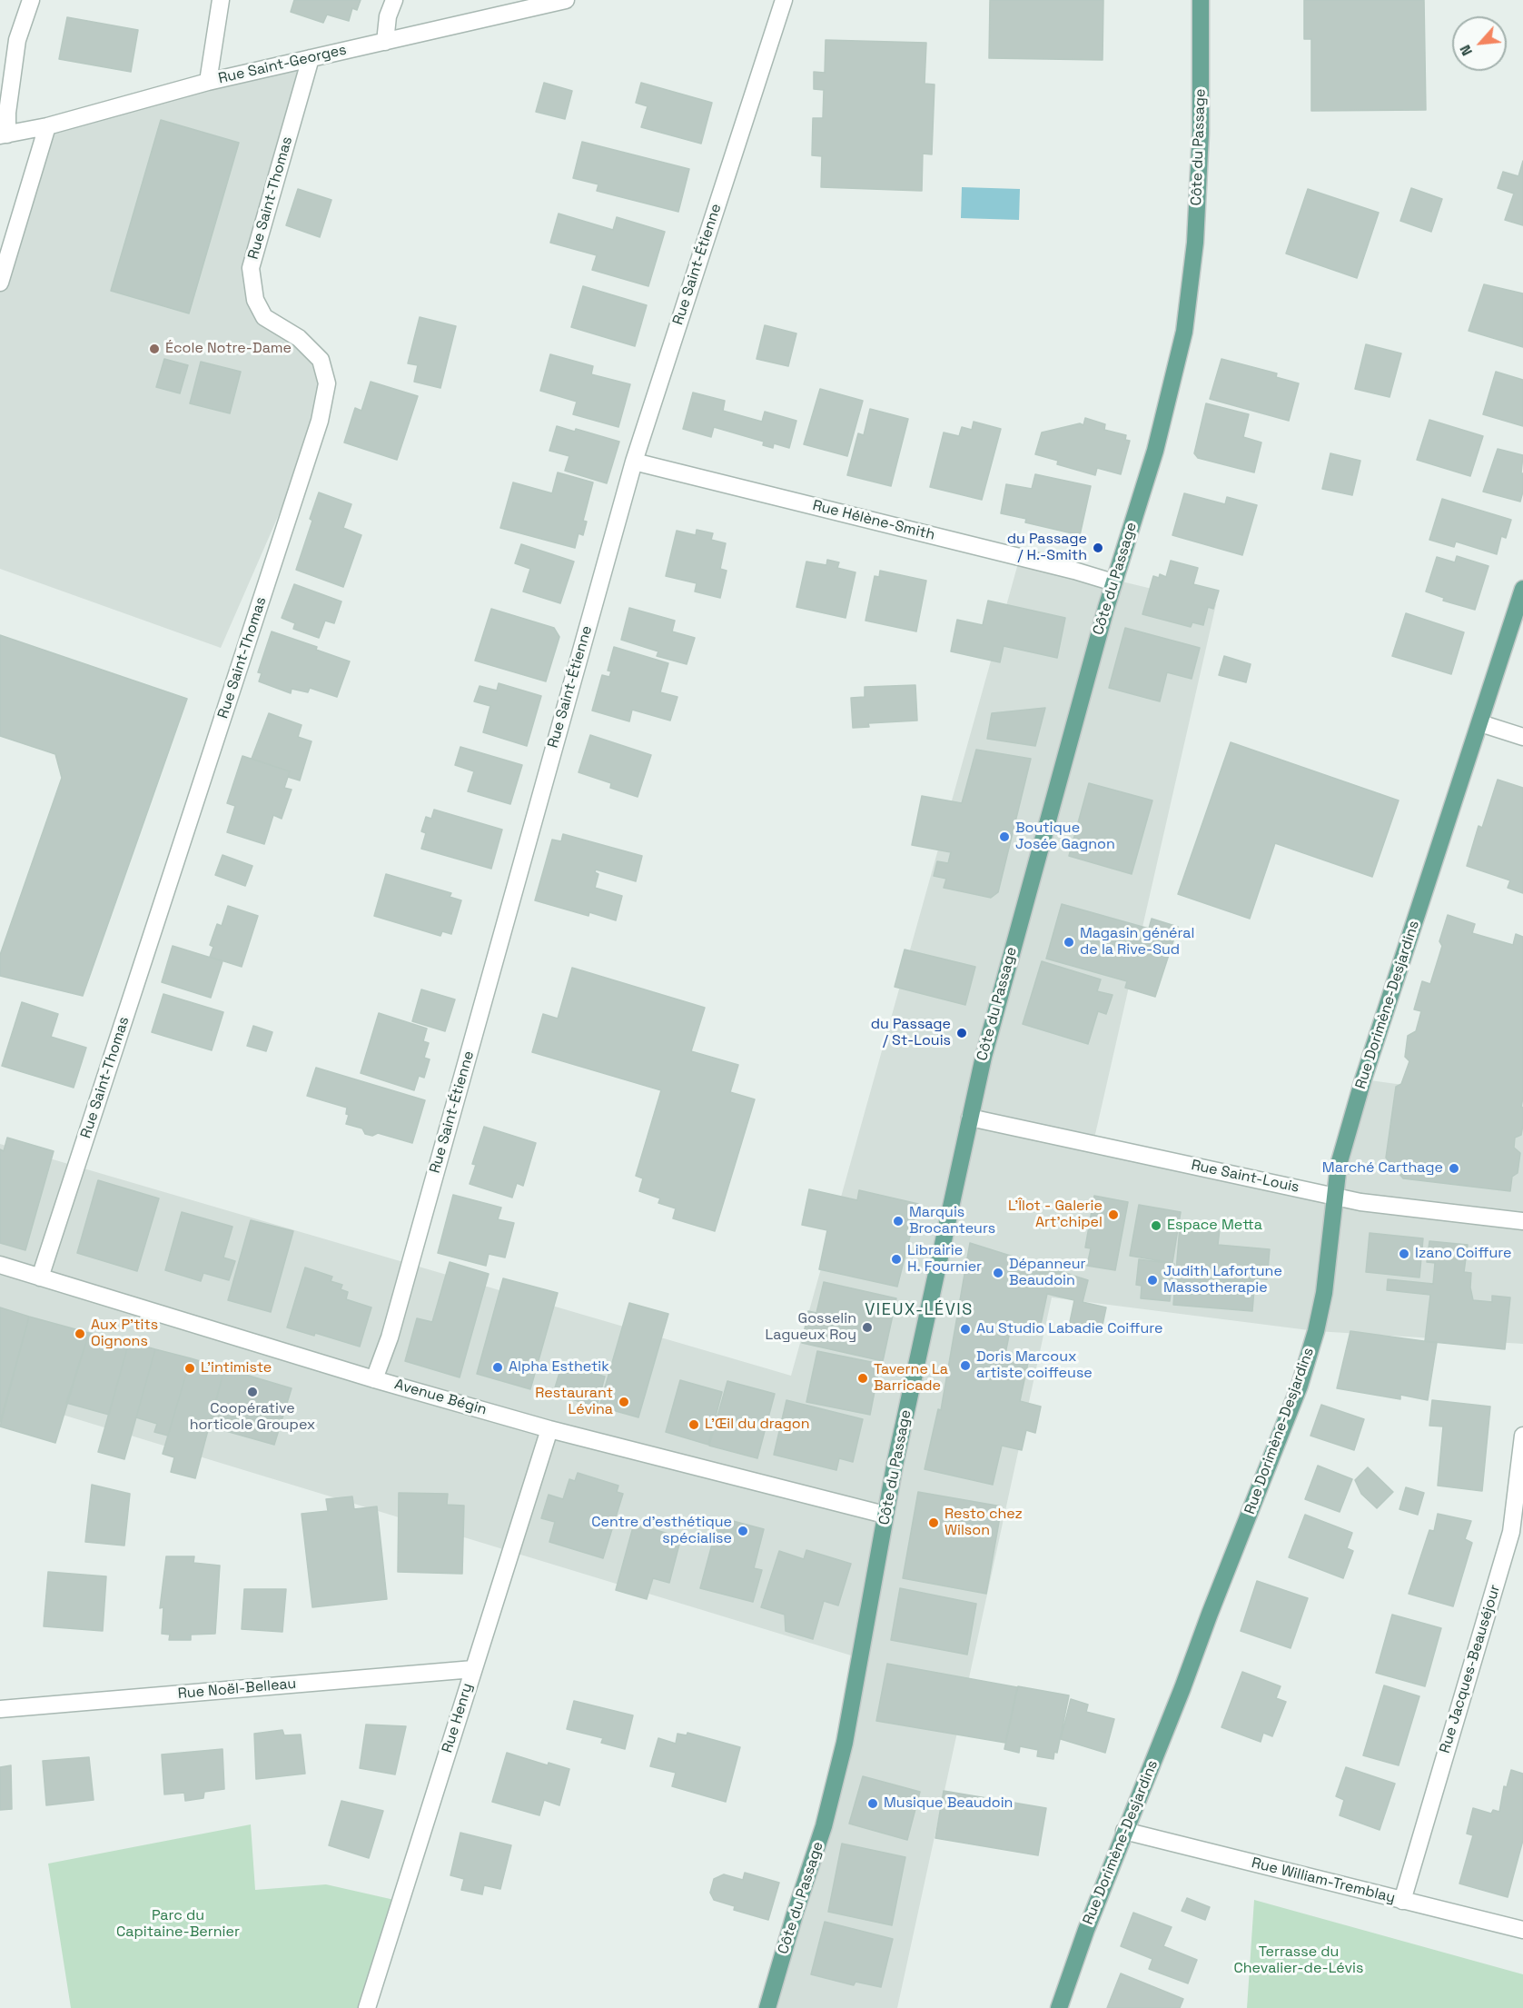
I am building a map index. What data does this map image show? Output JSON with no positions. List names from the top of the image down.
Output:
{
  "streets": {
    "main road": ["Côte du Passage", "Rue Dorimène-Desjardins"],
    "street": [
      "Rue Saint-Georges",
      "Rue Saint-Thomas",
      "Rue Saint-Étienne",
      "Rue Hélène-Smith",
      "Rue Saint-Louis",
      "Avenue Bégin",
      "Rue Jacques-Beauséjour",
      "Rue Noël-Belleau",
      "Rue Henry",
      "Rue William-Tremblay"
    ]
  },
  "crossings": [
    ["Rue Saint-Georges", "Rue Saint-Thomas"],
    ["Côte du Passage", "Rue Hélène-Smith"],
    ["Côte du Passage", "Rue Saint-Louis"],
    ["Côte du Passage", "Avenue Bégin"],
    ["Rue Saint-Thomas", "Avenue Bégin"],
    ["Rue Saint-Étienne", "Rue Hélène-Smith"],
    ["Rue Saint-Étienne", "Avenue Bégin"],
    ["Rue Dorimène-Desjardins", "Rue Saint-Louis"],
    ["Rue Dorimène-Desjardins", "Rue William-Tremblay"],
    ["Avenue Bégin", "Rue Henry"],
    ["Rue Jacques-Beauséjour", "Rue William-Tremblay"],
    ["Rue Noël-Belleau", "Rue Henry"]
  ],
  "districts": ["VIEUX-LÉVIS"],
  "parks": ["Parc du Capitaine-Bernier", "Terrasse du Chevalier-de-Lévis"],
  "places": [
    "École Notre-Dame",
    "du Passage / H.-Smith",
    "Boutique Josée Gagnon",
    "Magasin général de la Rive-Sud",
    "du Passage / St-Louis",
    "Marché Carthage",
    "L'Îlot - Galerie Art'chipel",
    "Marquis Brocanteurs",
    "Espace Metta",
    "Izano Coiffure",
    "Librairie H. Fournier",
    "Dépanneur Beaudoin",
    "Judith Lafortune Massotherapie",
    "Gosselin Lagueux Roy",
    "Au Studio Labadie Coiffure",
    "Aux P'tits Oignons",
    "Doris Marcoux artiste coiffeuse",
    "Alpha Esthetik",
    "L'intimiste",
    "Taverne La Barricade",
    "Coopérative horticole Groupex",
    "Restaurant Lévina",
    "L'Œil du dragon",
    "Resto chez Wilson",
    "Centre d'esthétique spécialise",
    "Musique Beaudoin"
  ],
  "north": "bottom left"
}
